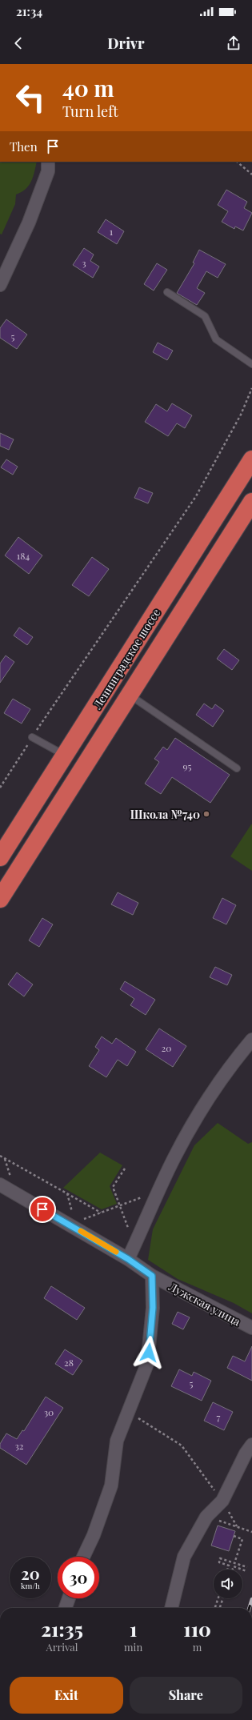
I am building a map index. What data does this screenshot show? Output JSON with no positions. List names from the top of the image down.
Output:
{
  "streets": {
    "highway": ["Ленинградское шоссе"],
    "street": ["Лужская улица"]
  },
  "places": ["Школа №740"],
  "house_numbers": [
    "1",
    "3",
    "5",
    "184",
    "95",
    "20",
    "28",
    "5",
    "30",
    "7",
    "32"
  ],
  "page": {
    "status": "21:34",
    "header": "Drivr",
    "turn": ["40 m", "Turn left"],
    "then": "Then",
    "speed": "20 km/h",
    "limit": "30",
    "eta": [
      "21:35",
      "Arrival",
      "1",
      "min",
      "110",
      "m"
    ],
    "buttons": ["Exit", "Share"]
  }
}
